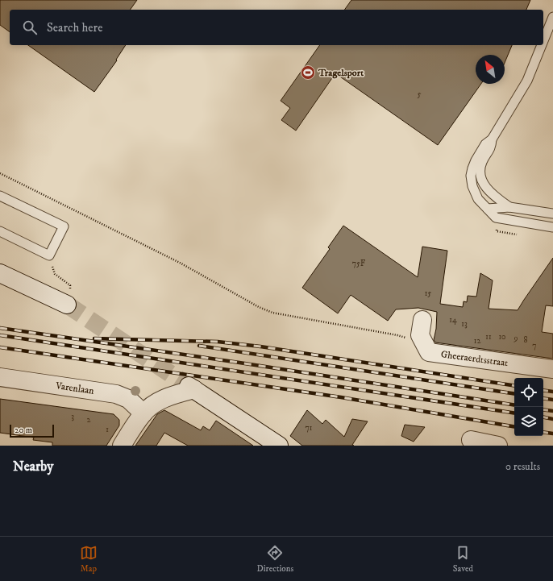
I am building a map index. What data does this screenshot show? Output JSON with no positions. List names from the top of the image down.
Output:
{
  "streets": {
    "street": ["Gheeraerdtsstraat", "Varenlaan"]
  },
  "places": {
    "sports": ["Tragelsport"]
  },
  "house_numbers": [
    "5",
    "75F",
    "15",
    "14",
    "13",
    "11",
    "10",
    "9",
    "8",
    "12",
    "7",
    "3",
    "2",
    "71",
    "1"
  ],
  "scale_bar": "20 m",
  "north": "top left",
  "page": {
    "search": "Search here",
    "scale": "20 m",
    "heading": ["Nearby", "0 results"],
    "nav": ["Map", "Directions", "Saved"]
  }
}
